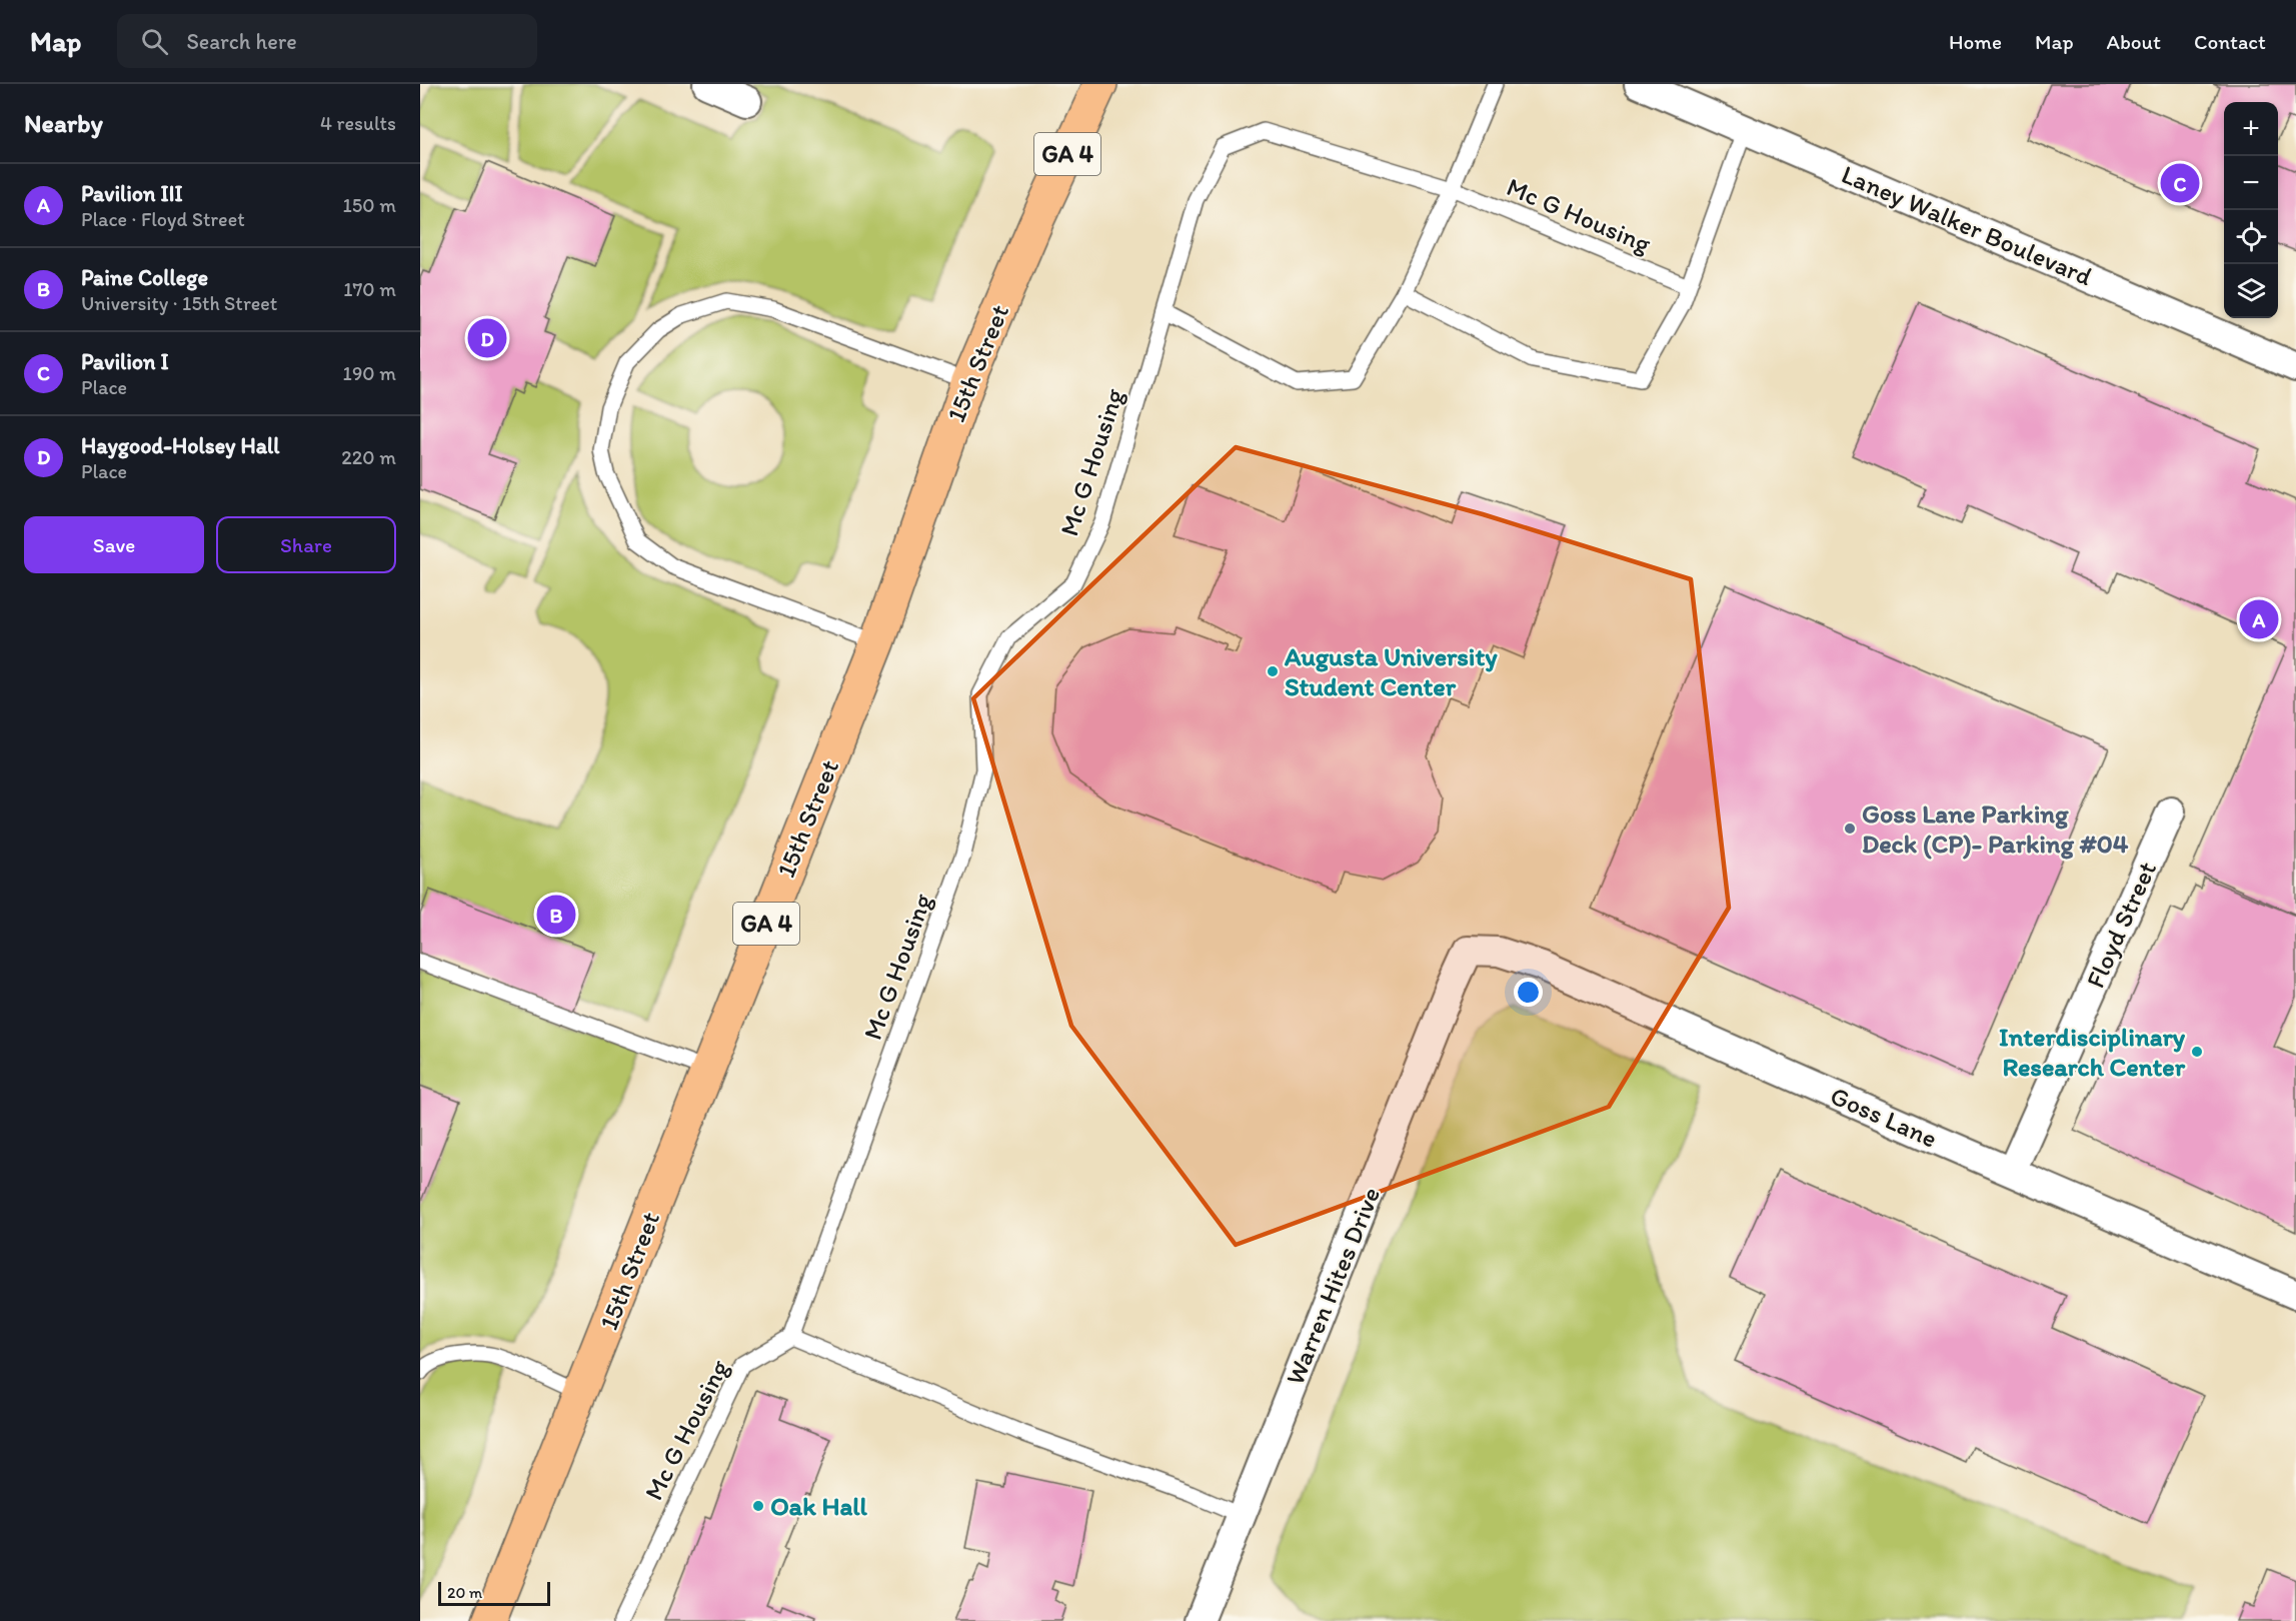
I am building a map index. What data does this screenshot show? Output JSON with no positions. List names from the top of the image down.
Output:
{
  "streets": {
    "main road": ["GA 4", "15th Street"],
    "street": [
      "Laney Walker Boulevard",
      "Floyd Street",
      "Goss Lane",
      "Warren Hites Drive"
    ],
    "lane": ["Mc G Housing"]
  },
  "crossings": [
    ["Floyd Street", "Goss Lane"],
    ["Goss Lane", "Warren Hites Drive"]
  ],
  "places": [
    "Augusta University Student Center",
    "Goss Lane Parking Deck (CP)- Parking #04",
    "Interdisciplinary Research Center",
    "Oak Hall"
  ],
  "scale_bar": "20 m",
  "page": {
    "header": "Map",
    "search": "Search here",
    "nav": [
      "Home",
      "Map",
      "About",
      "Contact"
    ],
    "heading": ["Nearby", "4 results"],
    "map_buttons": ["+", "−"],
    "pins": [
      "C",
      "D",
      "A",
      "B"
    ],
    "list": [
      {
        "mark": "A",
        "name": "Pavilion III",
        "note": "Place · Floyd Street",
        "value": "150 m"
      },
      {
        "mark": "B",
        "name": "Paine College",
        "note": "University · 15th Street",
        "value": "170 m"
      },
      {
        "mark": "C",
        "name": "Pavilion I",
        "note": "Place",
        "value": "190 m"
      },
      {
        "mark": "D",
        "name": "Haygood-Holsey Hall",
        "note": "Place",
        "value": "220 m"
      }
    ],
    "buttons": ["Save", "Share"],
    "scale": "20 m"
  }
}
